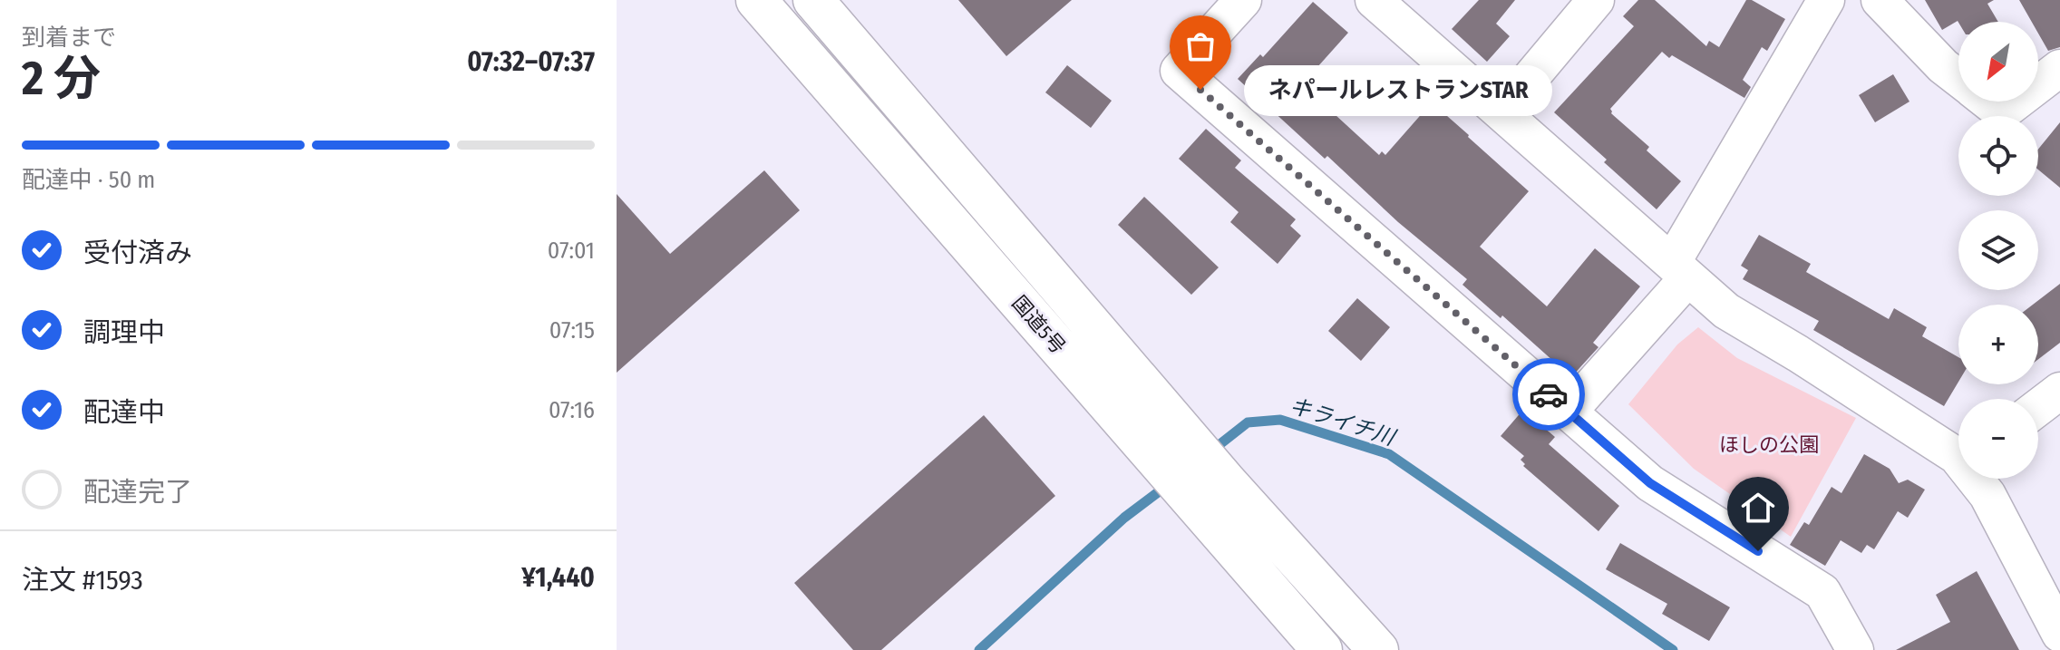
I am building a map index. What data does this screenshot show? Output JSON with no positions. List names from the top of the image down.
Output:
{
  "streets": {
    "highway": ["国道5号"]
  },
  "water": ["キライチ川"],
  "parks": ["ほしの公園"],
  "places": ["ネパールレストランSTAR"],
  "north": "bottom left",
  "page": {
    "heading": ["2 分", "到着まで", "07:32–07:37"],
    "panel": ["注文 #1593", "¥1,440"],
    "map_buttons": ["+", "−"],
    "bubble": "ネパールレストランSTAR",
    "bar": "配達中 · 50 m",
    "list": [
      ["受付済み", "07:01"],
      ["調理中", "07:15"],
      ["配達中", "07:16"],
      "配達完了"
    ]
  }
}
